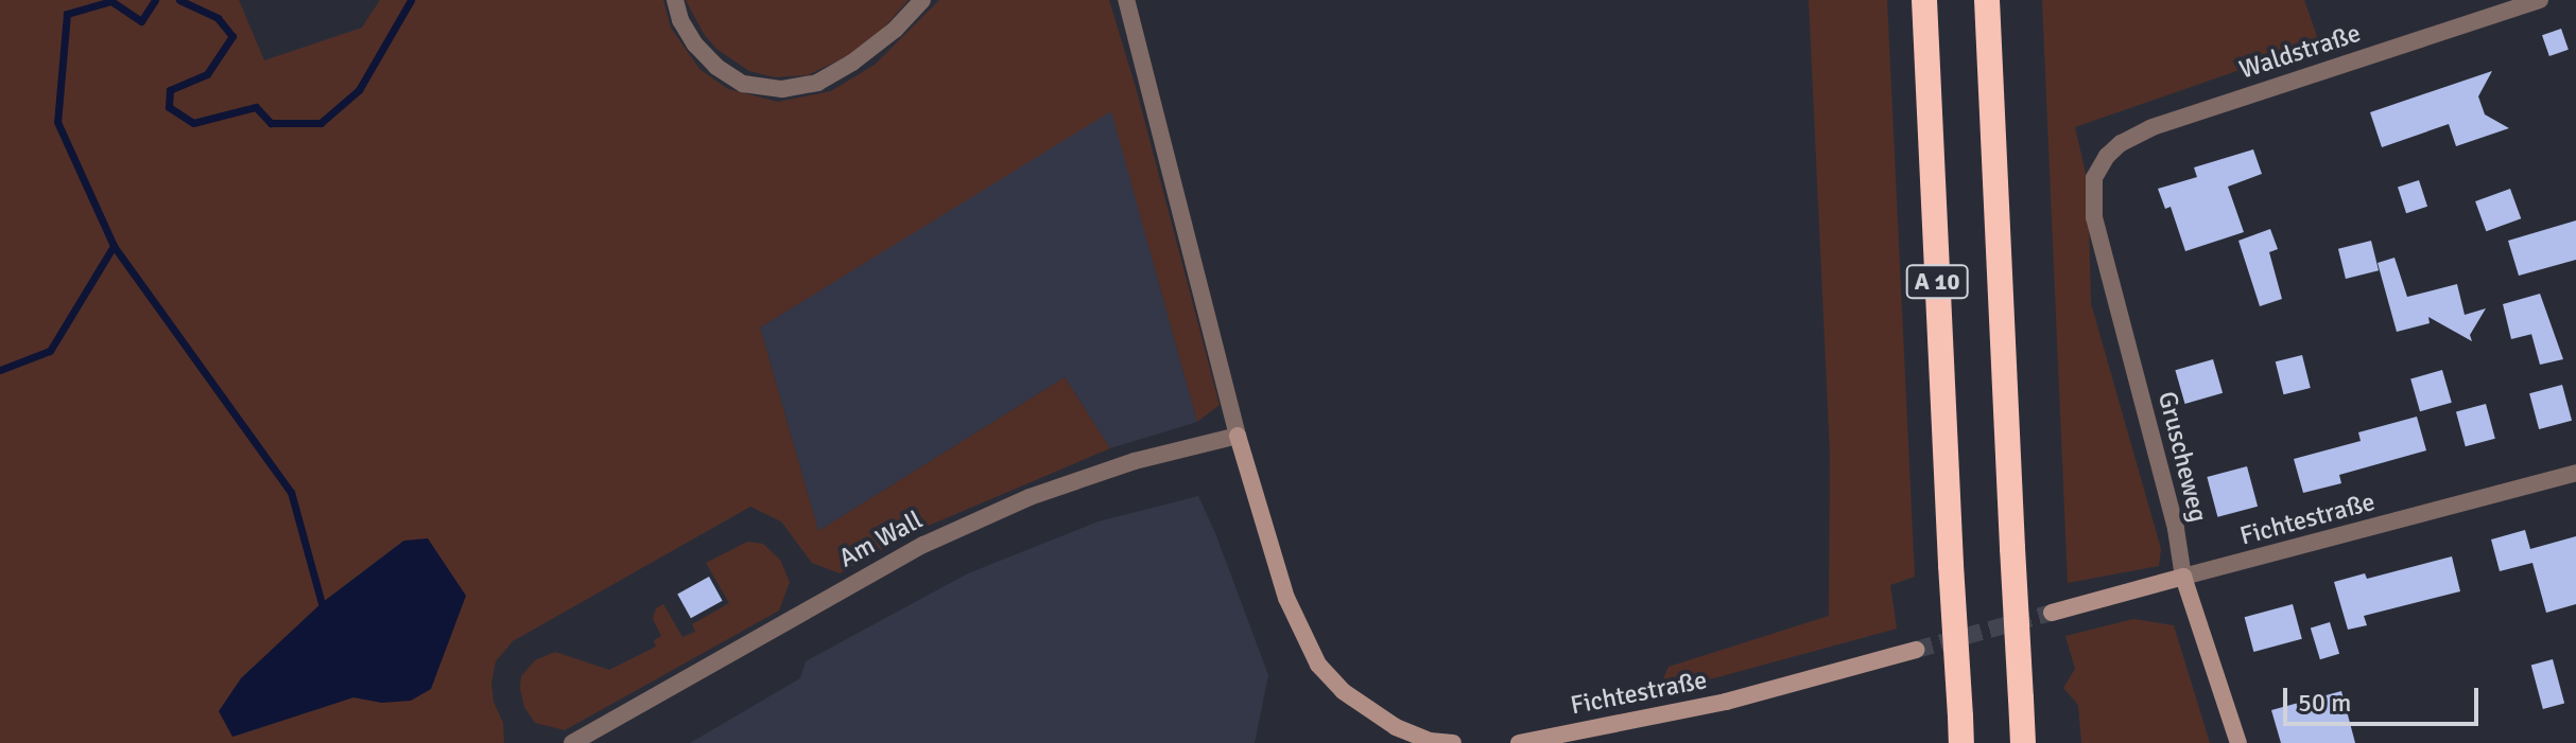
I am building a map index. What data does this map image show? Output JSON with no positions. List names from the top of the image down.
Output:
{
  "streets": {
    "highway": ["A 10"],
    "street": [
      "Waldstraße",
      "Gruscheweg",
      "Fichtestraße",
      "Am Wall"
    ]
  },
  "crossings": [
    ["Waldstraße", "Gruscheweg"],
    ["Gruscheweg", "Fichtestraße"]
  ],
  "scale_bar": "50 m"
}
